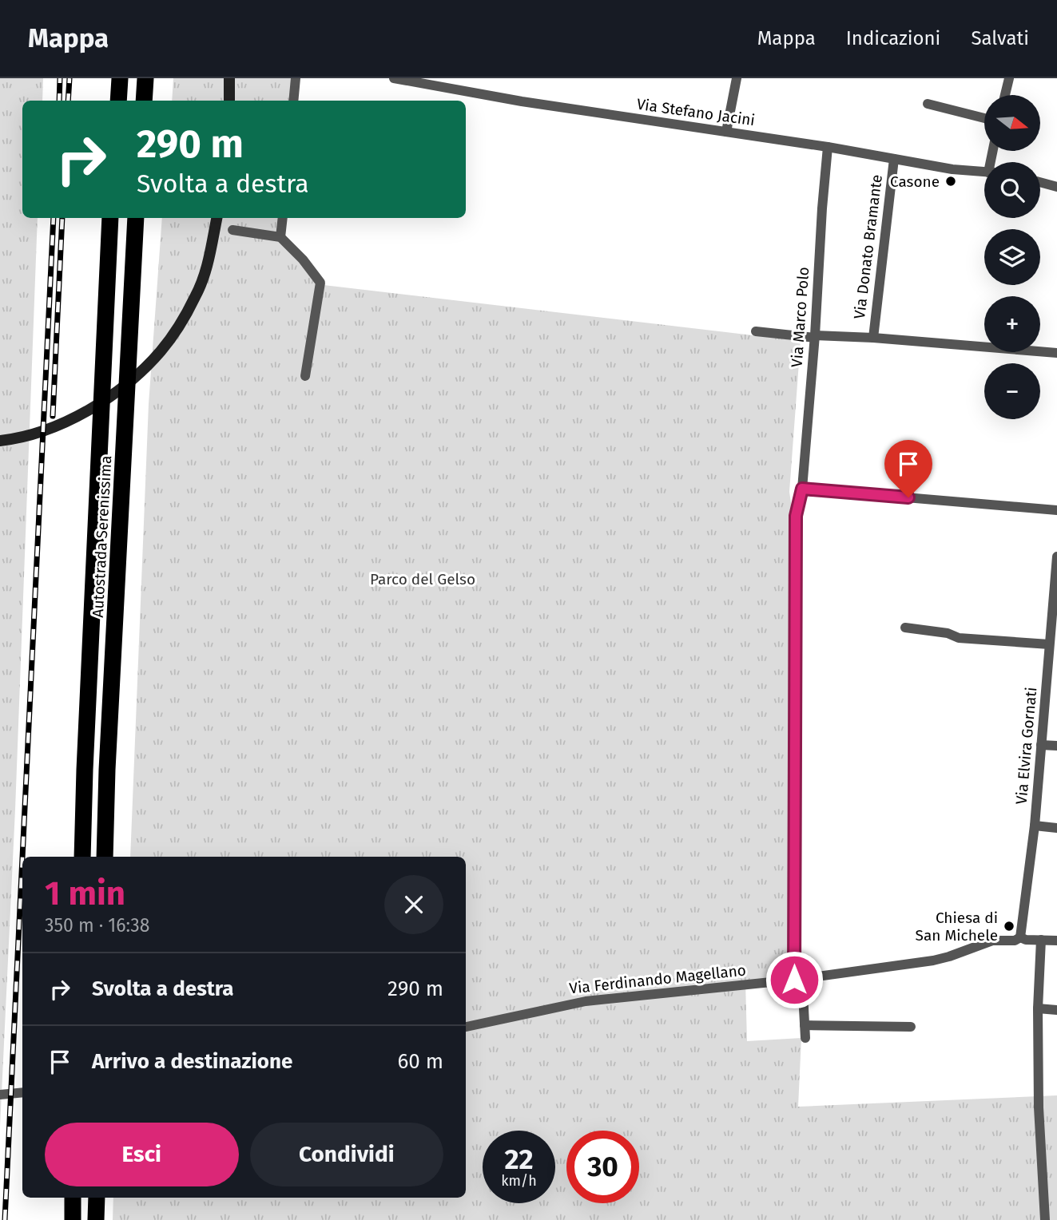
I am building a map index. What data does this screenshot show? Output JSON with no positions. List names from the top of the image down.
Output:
{
  "streets": {
    "highway": ["Autostrada Serenissima"],
    "street": [
      "Via Stefano Jacini",
      "Via Donato Bramante",
      "Via Marco Polo",
      "Via Elvira Gornati",
      "Via Ferdinando Magellano"
    ]
  },
  "crossings": [
    ["Via Stefano Jacini", "Via Donato Bramante"],
    ["Via Stefano Jacini", "Via Marco Polo"],
    ["Via Marco Polo", "Via Ferdinando Magellano"],
    ["Via Elvira Gornati", "Via Ferdinando Magellano"]
  ],
  "parks": ["Parco del Gelso"],
  "places": ["Casone", "Chiesa di San Michele"],
  "north": "right",
  "page": {
    "header": "Mappa",
    "nav": ["Mappa", "Indicazioni", "Salvati"],
    "map_buttons": ["+", "−"],
    "turn": ["290 m", "Svolta a destra"],
    "heading": ["1 min", "350 m · 16:38"],
    "list": [
      {
        "name": "Svolta a destra",
        "value": "290 m"
      },
      {
        "name": "Arrivo a destinazione",
        "value": "60 m"
      }
    ],
    "buttons": ["Esci", "Condividi"],
    "speed": "22 km/h",
    "limit": "30"
  }
}
